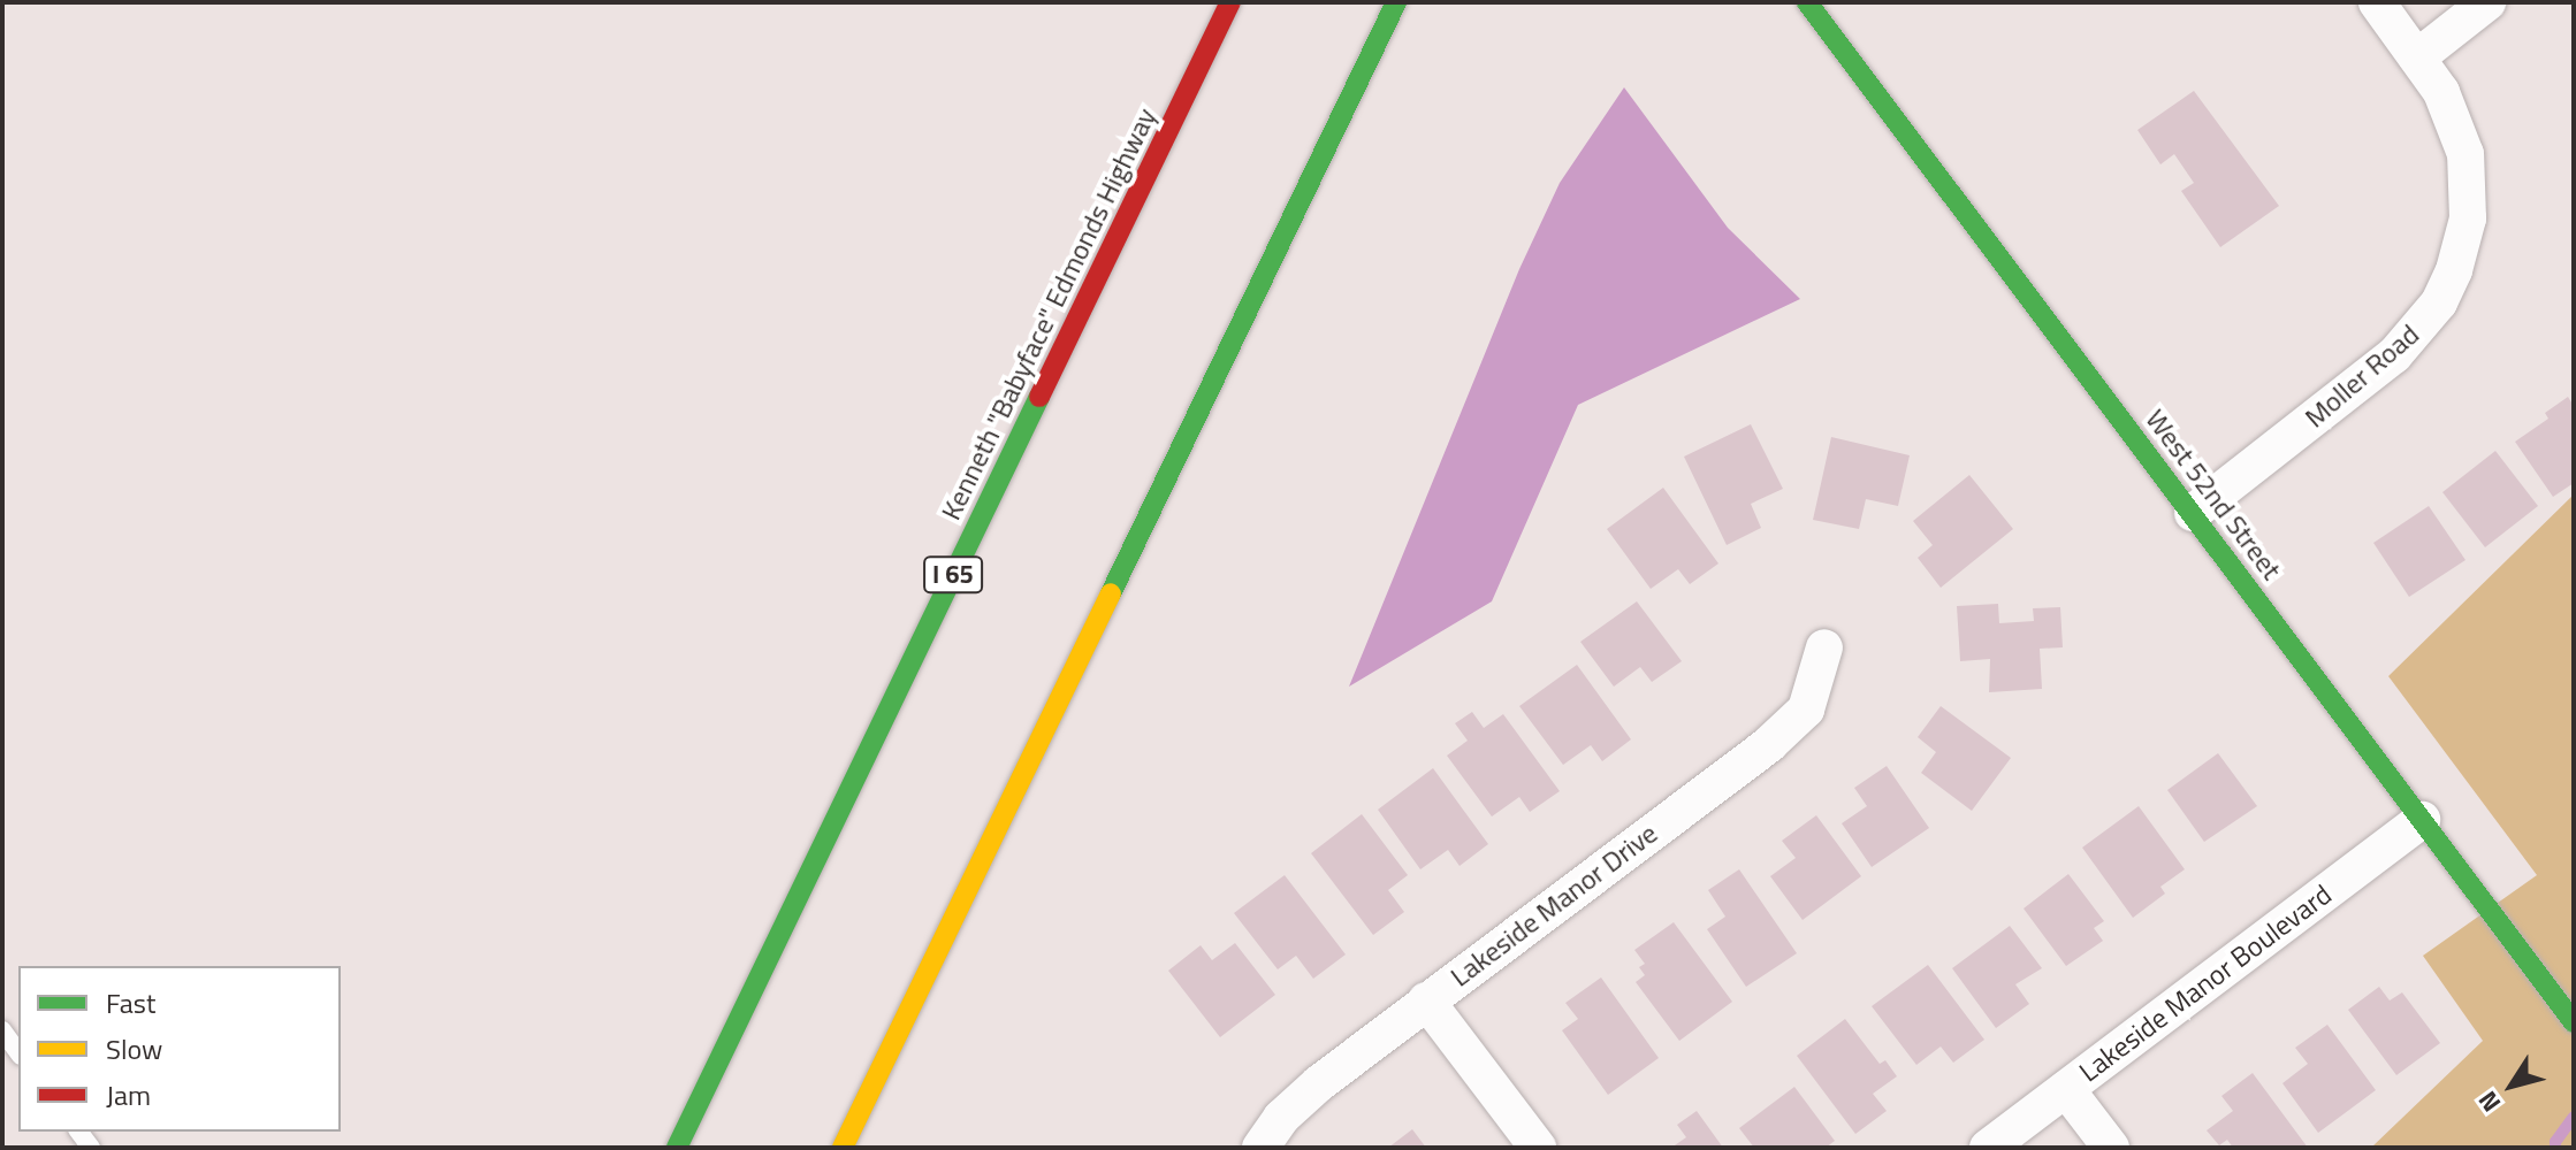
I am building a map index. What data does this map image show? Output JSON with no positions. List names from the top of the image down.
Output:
{
  "streets": {
    "main road": ["Kenneth \"Babyface\" Edmonds Highway", "West 52nd Street", "I 65"],
    "street": ["Moller Road", "Lakeside Manor Drive", "Lakeside Manor Boulevard"]
  },
  "crossings": [
    ["Moller Road", "West 52nd Street"],
    ["West 52nd Street", "Lakeside Manor Boulevard"]
  ],
  "legend": ["Fast", "Slow", "Jam"],
  "north": "bottom left"
}
